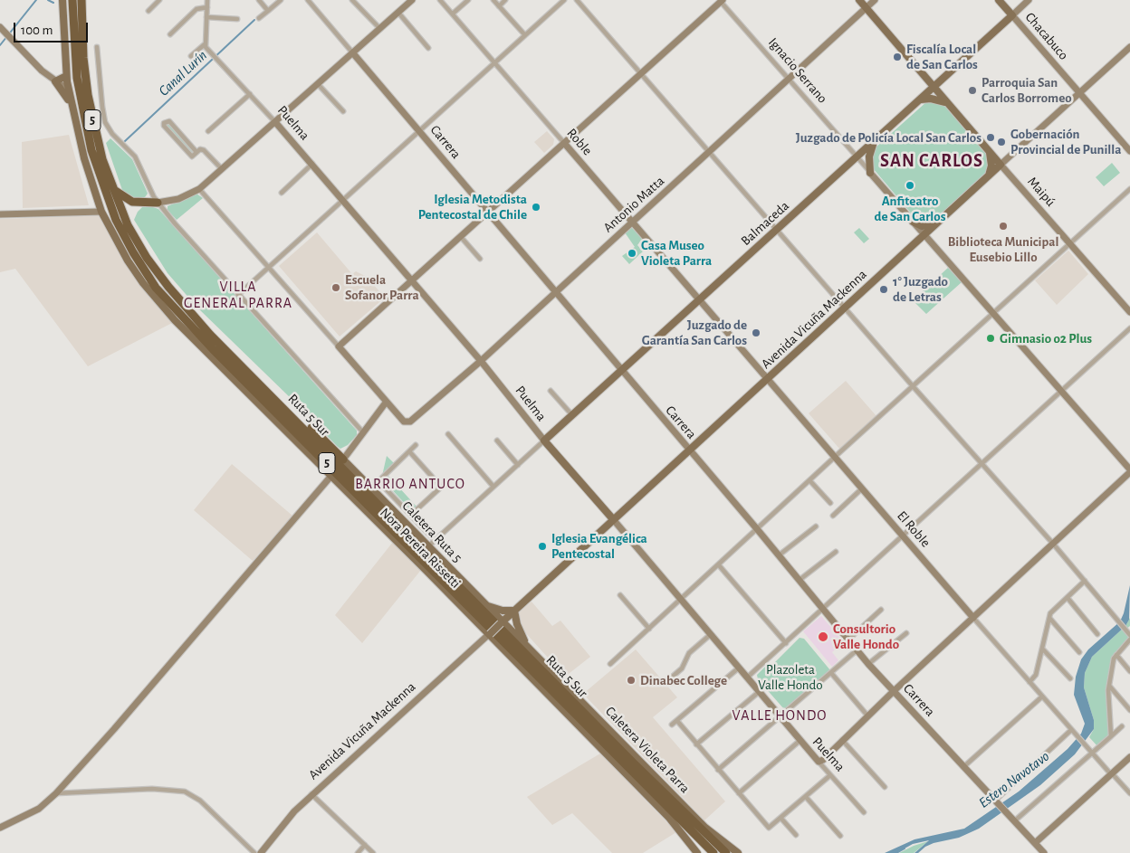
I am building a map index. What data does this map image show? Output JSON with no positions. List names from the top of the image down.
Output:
{
  "streets": {
    "highway": ["5", "Ruta 5 Sur"],
    "main road": [
      "Chacabuco",
      "Puelma",
      "Maipú",
      "Balmaceda",
      "Avenida Vicuña Mackenna",
      "Caletera Ruta 5",
      "Nora Pereira Rissetti",
      "Caletera Violeta Parra"
    ],
    "street": [
      "Ignacio Serrano",
      "Carrera",
      "Roble",
      "Antonio Matta",
      "El Roble"
    ]
  },
  "crossings": [
    ["Chacabuco", "Balmaceda"],
    ["Chacabuco", "Avenida Vicuña Mackenna"],
    ["Ignacio Serrano", "Maipú"],
    ["Ignacio Serrano", "Antonio Matta"],
    ["Ignacio Serrano", "Balmaceda"],
    ["Ignacio Serrano", "Avenida Vicuña Mackenna"],
    ["Puelma", "Antonio Matta"],
    ["Puelma", "Balmaceda"],
    ["Puelma", "Avenida Vicuña Mackenna"],
    ["Carrera", "Antonio Matta"],
    ["Carrera", "Balmaceda"],
    ["Carrera", "Avenida Vicuña Mackenna"],
    ["Roble", "Antonio Matta"],
    ["Roble", "Balmaceda"],
    ["Roble", "El Roble"],
    ["Maipú", "Antonio Matta"],
    ["Maipú", "Balmaceda"],
    ["Maipú", "Avenida Vicuña Mackenna"],
    ["Balmaceda", "Avenida Vicuña Mackenna"],
    ["Balmaceda", "El Roble"],
    ["Balmaceda", "Caletera Ruta 5"],
    ["Avenida Vicuña Mackenna", "El Roble"],
    ["Avenida Vicuña Mackenna", "Caletera Ruta 5"],
    ["Avenida Vicuña Mackenna", "Nora Pereira Rissetti"],
    ["Avenida Vicuña Mackenna", "Caletera Violeta Parra"],
    ["Caletera Ruta 5", "Caletera Violeta Parra"]
  ],
  "districts": [
    "SAN CARLOS",
    "VILLA GENERAL PARRA",
    "BARRIO ANTUCO",
    "VALLE HONDO"
  ],
  "water": ["Canal Lurín", "Estero Navotavo"],
  "parks": ["Plazoleta Valle Hondo"],
  "places": [
    "Fiscalía Local de San Carlos",
    "Parroquia San Carlos Borromeo",
    "Juzgado de Policía Local San Carlos",
    "Gobernación Provincial de Punilla",
    "Anfiteatro de San Carlos",
    "Iglesia Metodista Pentecostal de Chile",
    "Biblioteca Municipal Eusebio Lillo",
    "Casa Museo Violeta Parra",
    "Escuela Sofanor Parra",
    "1° Juzgado de Letras",
    "Juzgado de Garantía San Carlos",
    "Gimnasio o2 Plus",
    "Iglesia Evangélica Pentecostal",
    "Consultorio Valle Hondo",
    "Dinabec College"
  ],
  "scale_bar": "100 m"
}
